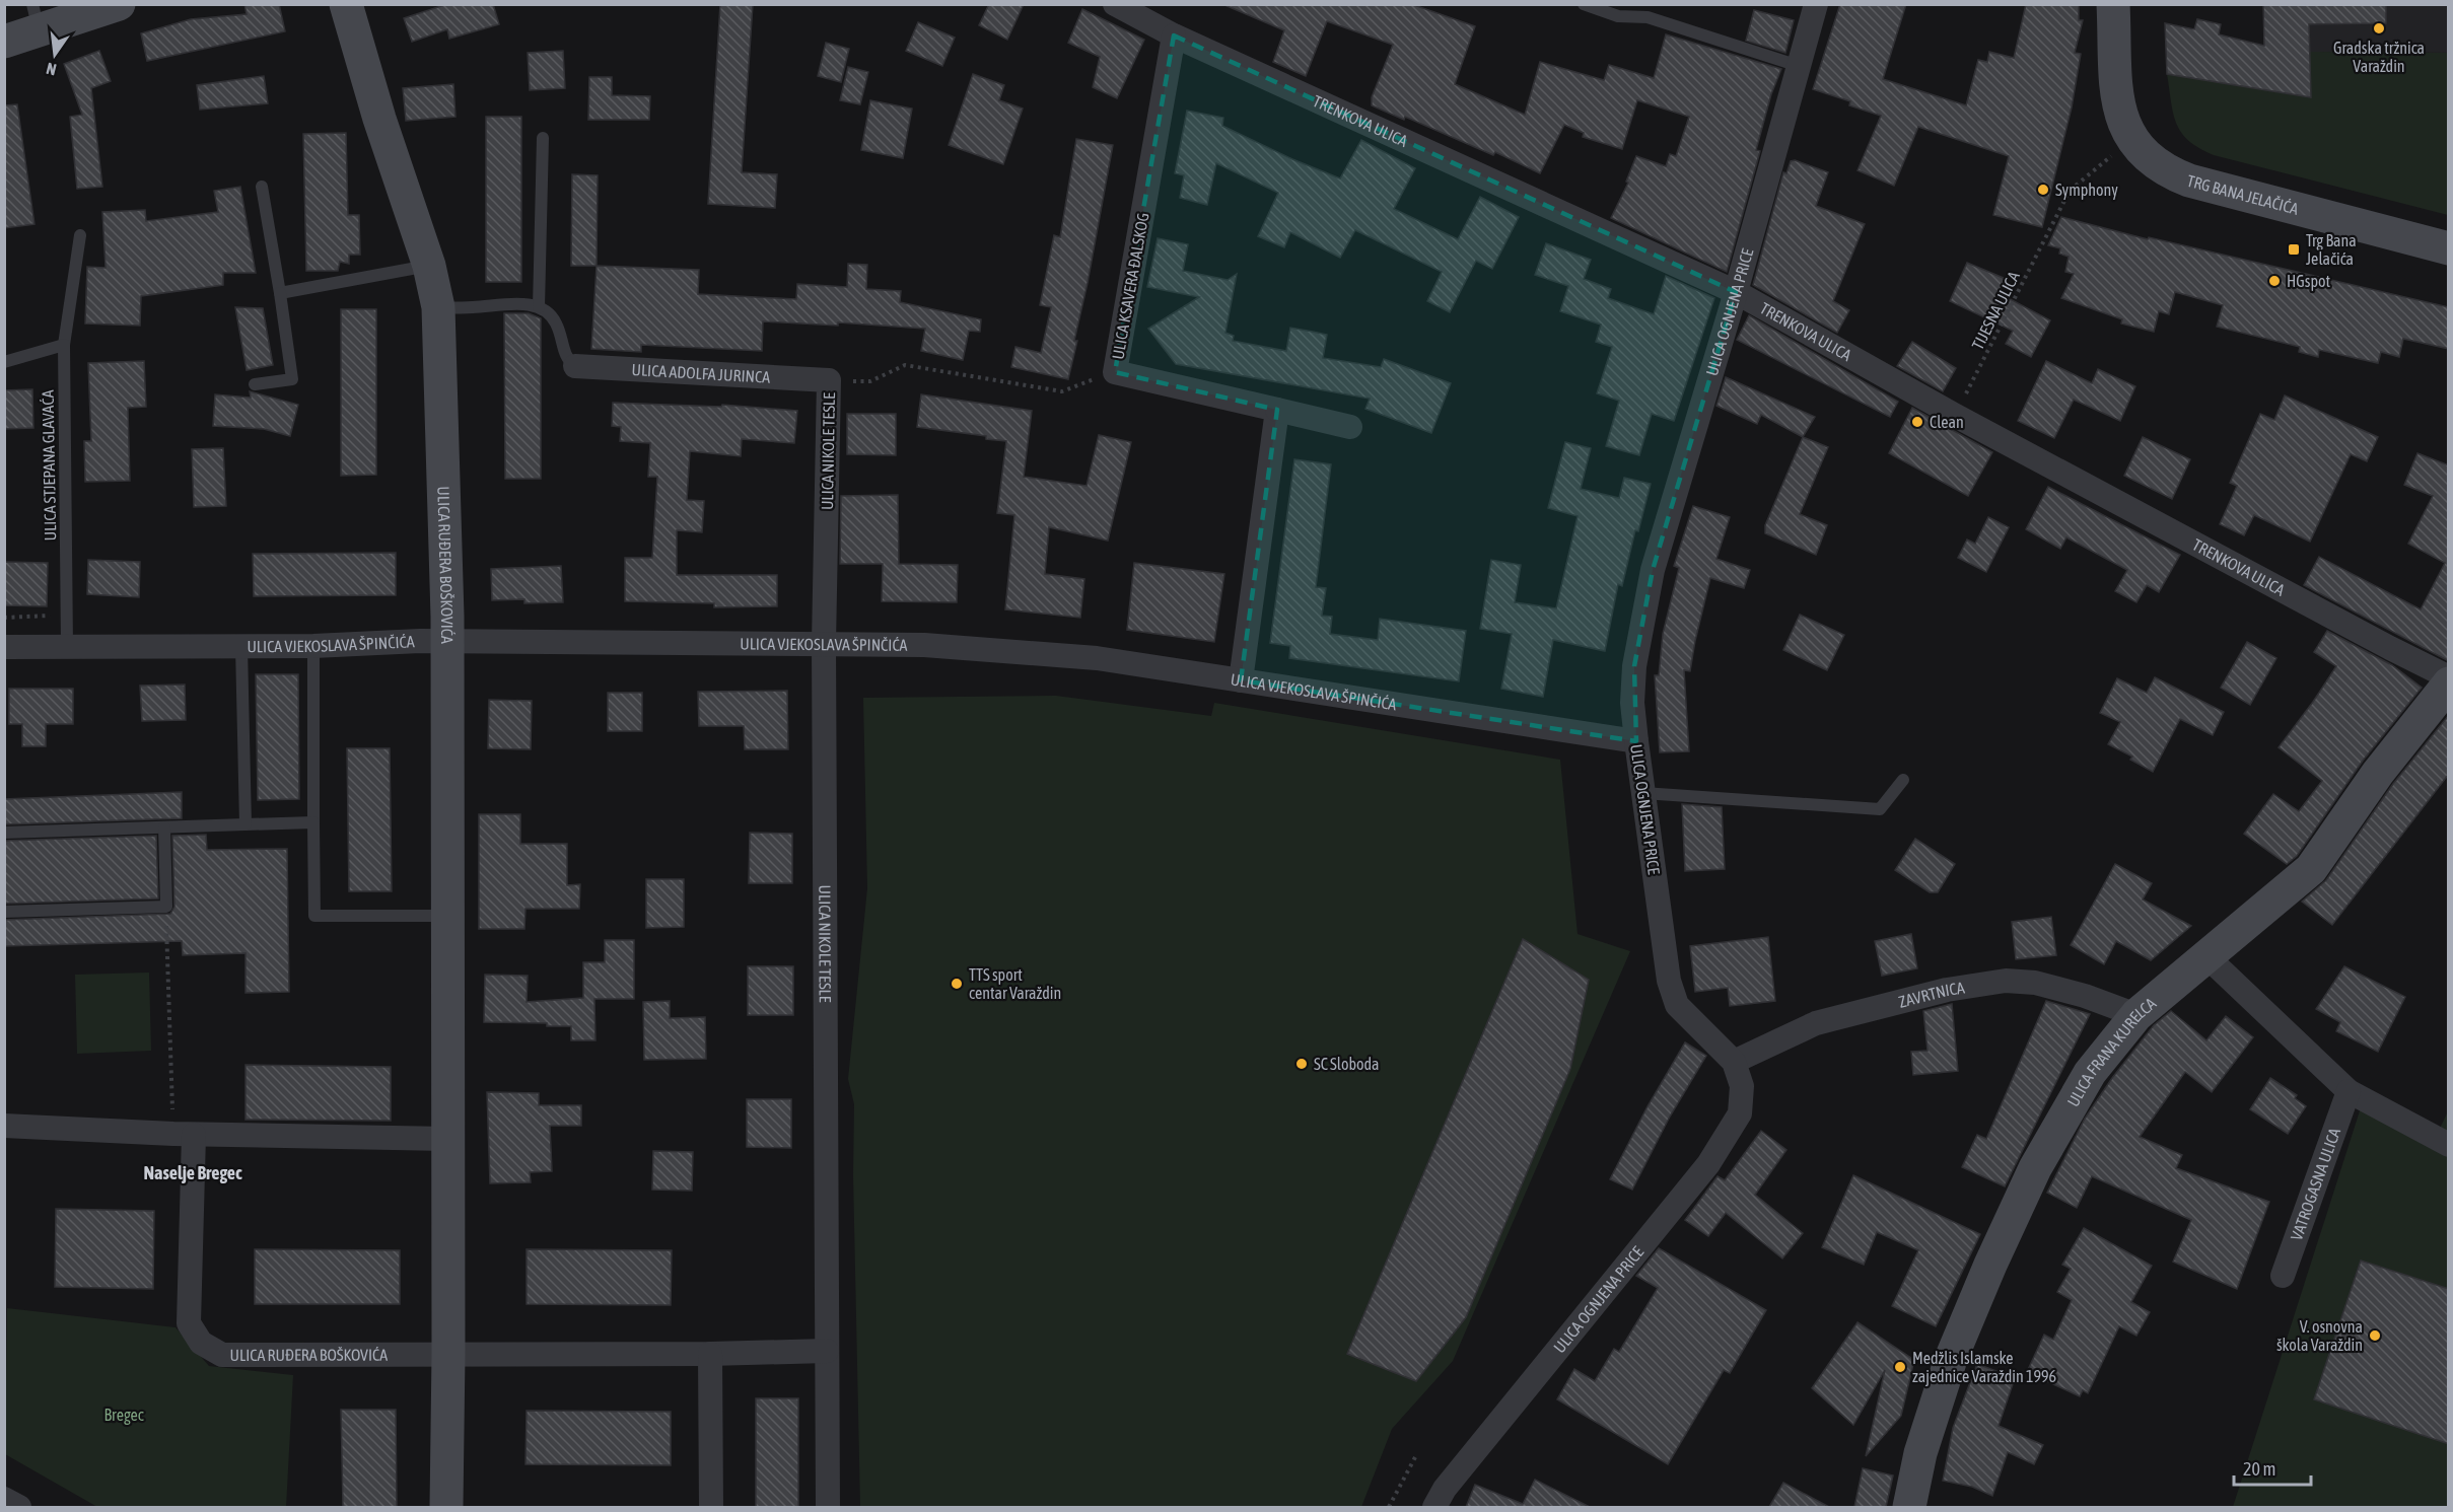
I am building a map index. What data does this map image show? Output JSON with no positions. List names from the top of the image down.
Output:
{
  "streets": {
    "street": [
      "TRENKOVA ULICA",
      "TRG BANA JELAČIĆA",
      "ULICA KSAVERA ĐALSKOG",
      "ULICA OGNJENA PRICE",
      "ULICA ADOLFA JURINCA",
      "ULICA NIKOLE TESLE",
      "ULICA RUĐERA BOŠKOVIĆA",
      "ULICA VJEKOSLAVA ŠPINČIĆA",
      "ZAVRTNICA",
      "ULICA FRANA KURELCA",
      "VATROGASNA ULICA"
    ],
    "lane": ["ULICA STJEPANA GLAVAĆA"],
    "path": ["TIJESNA ULICA"]
  },
  "crossings": [
    ["TRENKOVA ULICA", "ULICA KSAVERA ĐALSKOG"],
    ["TRENKOVA ULICA", "TIJESNA ULICA"],
    ["TRENKOVA ULICA", "ULICA OGNJENA PRICE"],
    ["TRG BANA JELAČIĆA", "TIJESNA ULICA"],
    ["ULICA OGNJENA PRICE", "ULICA VJEKOSLAVA ŠPINČIĆA"],
    ["ULICA OGNJENA PRICE", "ZAVRTNICA"],
    ["ULICA ADOLFA JURINCA", "ULICA NIKOLE TESLE"],
    ["ULICA NIKOLE TESLE", "ULICA RUĐERA BOŠKOVIĆA"],
    ["ULICA NIKOLE TESLE", "ULICA VJEKOSLAVA ŠPINČIĆA"],
    ["ULICA STJEPANA GLAVAĆA", "ULICA VJEKOSLAVA ŠPINČIĆA"],
    ["ULICA RUĐERA BOŠKOVIĆA", "ULICA VJEKOSLAVA ŠPINČIĆA"],
    ["ZAVRTNICA", "ULICA FRANA KURELCA"]
  ],
  "districts": ["Naselje Bregec"],
  "parks": ["Bregec"],
  "places": {
    "other": [
      "Gradska tržnica Varaždin",
      "Symphony",
      "HGspot",
      "Clean",
      "TTS sport centar Varaždin",
      "SC Sloboda",
      "V. osnovna škola Varaždin",
      "Medžlis Islamske zajednice Varaždin 1996"
    ],
    "transit": ["Trg Bana Jelačića"]
  },
  "scale_bar": "20 m",
  "north": "bottom"
}
